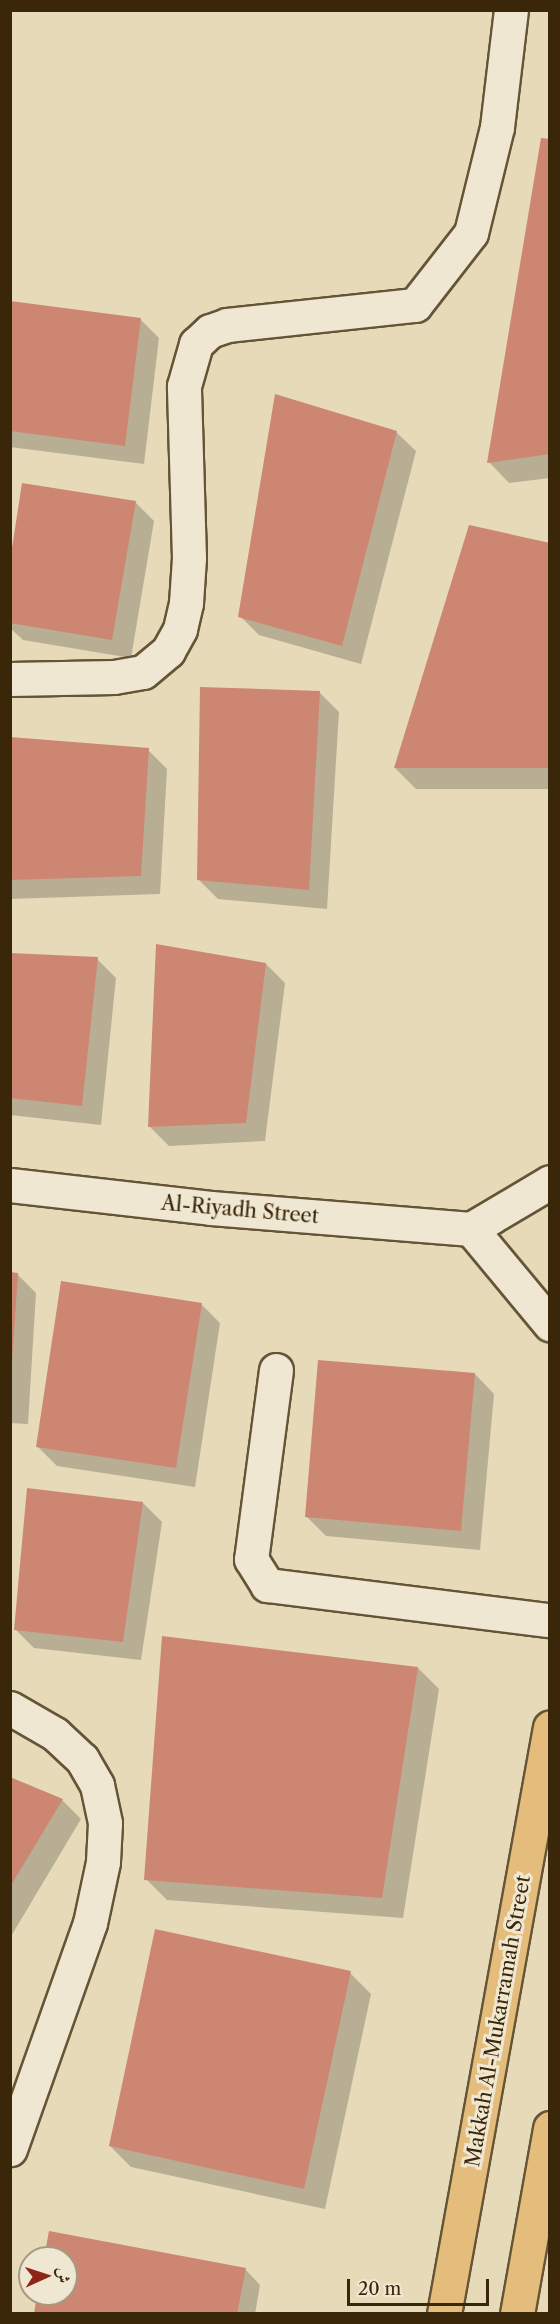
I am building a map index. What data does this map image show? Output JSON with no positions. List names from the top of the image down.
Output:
{
  "streets": {
    "main road": ["Makkah Al-Mukarramah Street"],
    "street": ["Al-Riyadh Street"]
  },
  "scale_bar": "20 m",
  "north": "right"
}
